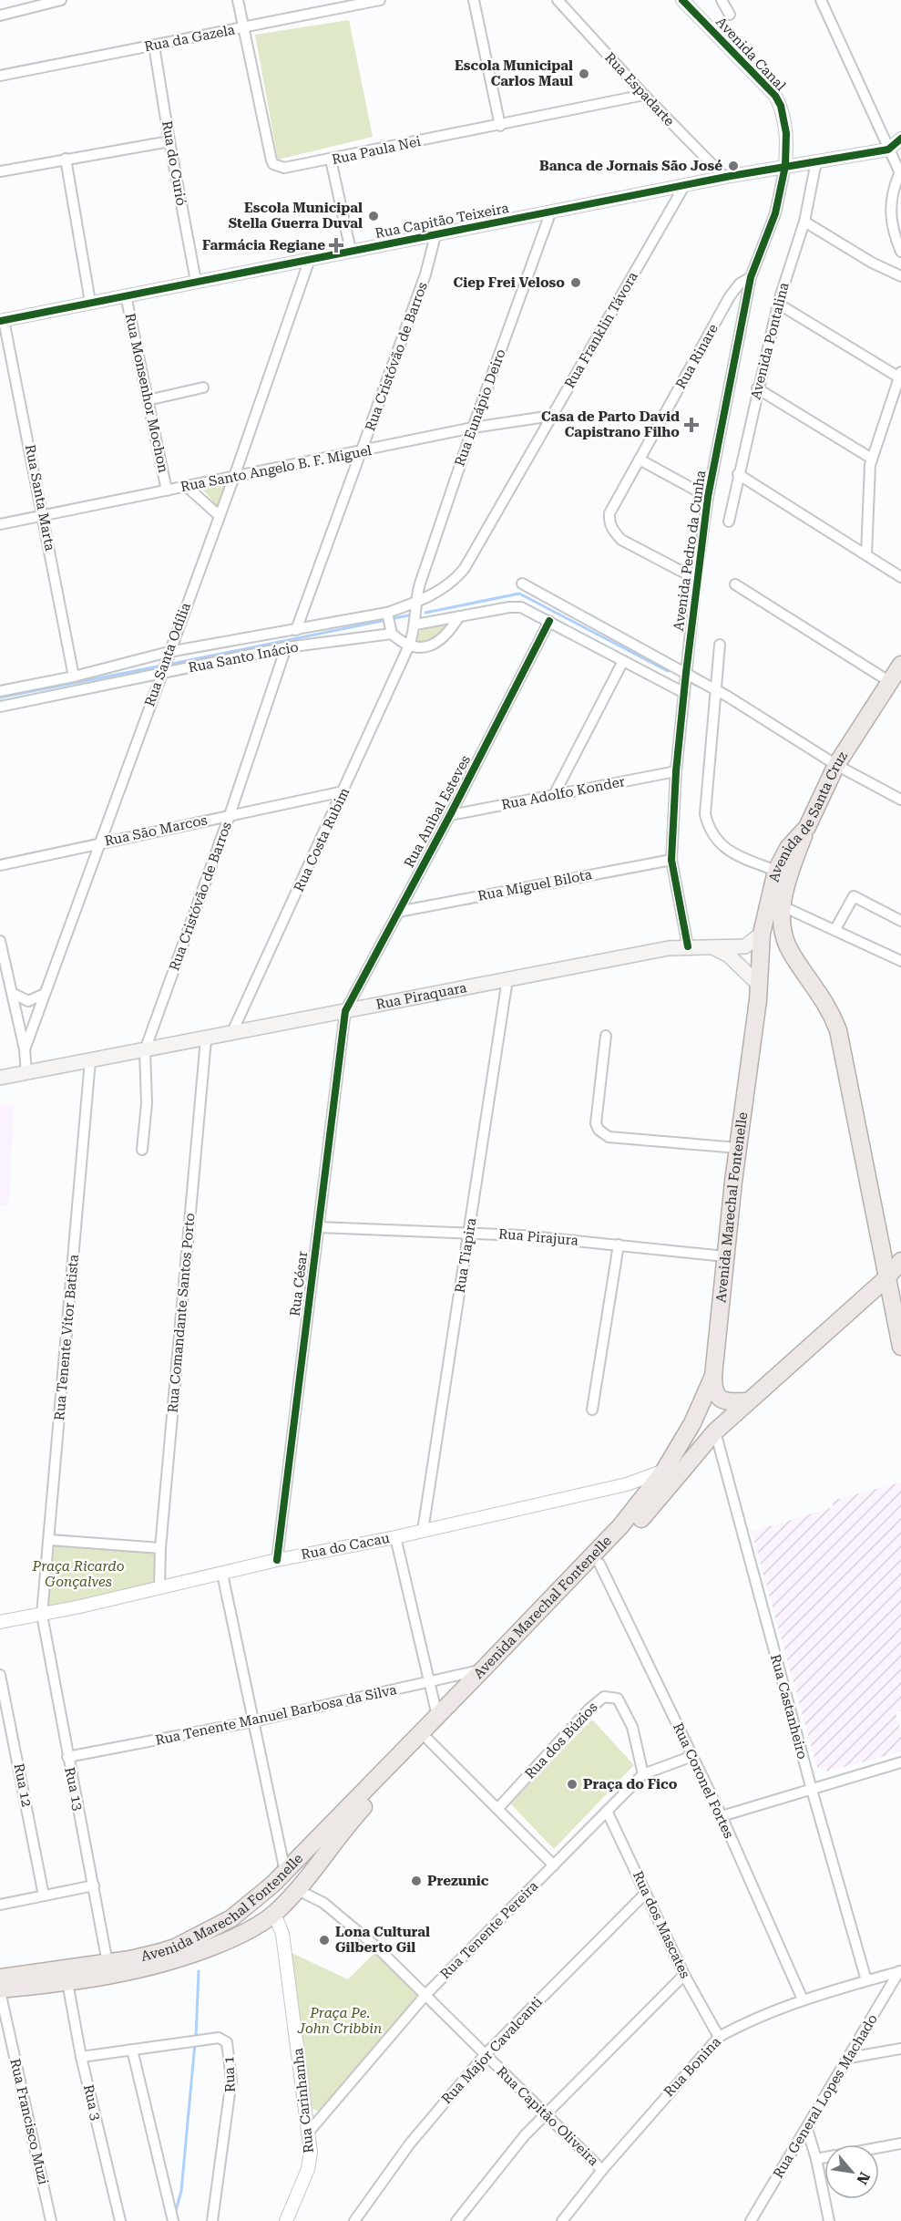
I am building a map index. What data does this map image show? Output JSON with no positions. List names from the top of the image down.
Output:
{
  "streets": {
    "main road": ["Avenida de Santa Cruz", "Rua Piraquara", "Avenida Marechal Fontenelle"],
    "street": [
      "Rua da Gazela",
      "Avenida Canal",
      "Rua Espadarte",
      "Rua Paula Nei",
      "Rua do Curió",
      "Rua Capitão Teixeira",
      "Rua Franklin Távora",
      "Avenida Pontalina",
      "Rua Cristóvão de Barros",
      "Rua Rinare",
      "Rua Monsenhor Mochon",
      "Rua Eunápio Deiro",
      "Rua Santo Angelo B. F. Miguel",
      "Rua Santa Marta",
      "Avenida Pedro da Cunha",
      "Rua Santa Odília",
      "Rua Santo Inácio",
      "Rua Adolfo Konder",
      "Rua Anibal Esteves",
      "Rua Sāo Marcos",
      "Rua Costa Rubim",
      "Rua Miguel Bilota",
      "Rua Pirajura",
      "Rua Tiapira",
      "Rua César",
      "Rua Comandante Santos Porto",
      "Rua Tenente Vítor Batista",
      "Rua do Cacau",
      "Rua Castanheiro",
      "Rua Tenente Manuel Barbosa da Silva",
      "Rua dos Búzios",
      "Rua Coronel Fortes",
      "Rua 12",
      "Rua 13",
      "Rua dos Mascates",
      "Rua Tenente Pereira",
      "Rua Major Cavalcanti",
      "Rua Bonina",
      "Rua 1",
      "Rua General Lopes Machado",
      "Rua Carinhanha",
      "Rua 3",
      "Rua Capitão Oliveira",
      "Rua Francisco Muzi"
    ]
  },
  "crossings": [
    ["Rua da Gazela", "Rua Paula Nei"],
    ["Rua da Gazela", "Rua do Curió"],
    ["Avenida Canal", "Rua Capitão Teixeira"],
    ["Avenida Canal", "Avenida Pontalina"],
    ["Avenida Canal", "Avenida Pedro da Cunha"],
    ["Rua Espadarte", "Rua Paula Nei"],
    ["Rua Espadarte", "Rua Capitão Teixeira"],
    ["Rua do Curió", "Rua Capitão Teixeira"],
    ["Rua Capitão Teixeira", "Rua Franklin Távora"],
    ["Rua Capitão Teixeira", "Avenida Pontalina"],
    ["Rua Capitão Teixeira", "Rua Cristóvão de Barros"],
    ["Rua Capitão Teixeira", "Rua Monsenhor Mochon"],
    ["Rua Capitão Teixeira", "Rua Eunápio Deiro"],
    ["Rua Capitão Teixeira", "Rua Santa Marta"],
    ["Rua Capitão Teixeira", "Avenida Pedro da Cunha"],
    ["Rua Capitão Teixeira", "Rua Santa Odília"],
    ["Rua Franklin Távora", "Rua Eunápio Deiro"],
    ["Rua Franklin Távora", "Rua Santo Angelo B. F. Miguel"],
    ["Rua Franklin Távora", "Rua Santo Inácio"],
    ["Avenida Pontalina", "Avenida Pedro da Cunha"],
    ["Rua Cristóvão de Barros", "Rua Santo Angelo B. F. Miguel"],
    ["Rua Cristóvão de Barros", "Rua Santo Inácio"],
    ["Rua Cristóvão de Barros", "Rua Sāo Marcos"],
    ["Rua Cristóvão de Barros", "Rua Piraquara"],
    ["Rua Rinare", "Avenida Pedro da Cunha"],
    ["Rua Monsenhor Mochon", "Rua Santo Angelo B. F. Miguel"],
    ["Rua Eunápio Deiro", "Rua Santo Angelo B. F. Miguel"],
    ["Rua Eunápio Deiro", "Rua Santo Inácio"],
    ["Rua Eunápio Deiro", "Rua Costa Rubim"],
    ["Rua Santo Angelo B. F. Miguel", "Rua Santa Marta"],
    ["Rua Santo Angelo B. F. Miguel", "Rua Santa Odília"],
    ["Rua Santa Marta", "Rua Santo Inácio"],
    ["Avenida Pedro da Cunha", "Rua Adolfo Konder"],
    ["Avenida Pedro da Cunha", "Rua Miguel Bilota"],
    ["Avenida Pedro da Cunha", "Rua Piraquara"],
    ["Rua Santa Odília", "Rua Santo Inácio"],
    ["Rua Santa Odília", "Rua Sāo Marcos"],
    ["Rua Adolfo Konder", "Rua Anibal Esteves"],
    ["Rua Anibal Esteves", "Rua Miguel Bilota"],
    ["Rua Anibal Esteves", "Rua Piraquara"],
    ["Rua Anibal Esteves", "Rua César"],
    ["Avenida de Santa Cruz", "Rua Piraquara"],
    ["Avenida de Santa Cruz", "Avenida Marechal Fontenelle"],
    ["Rua Sāo Marcos", "Rua Costa Rubim"],
    ["Rua Costa Rubim", "Rua Piraquara"],
    ["Rua Piraquara", "Avenida Marechal Fontenelle"],
    ["Rua Piraquara", "Rua Tiapira"],
    ["Rua Piraquara", "Rua César"],
    ["Rua Piraquara", "Rua Comandante Santos Porto"],
    ["Rua Piraquara", "Rua Tenente Vítor Batista"],
    ["Avenida Marechal Fontenelle", "Rua Pirajura"],
    ["Avenida Marechal Fontenelle", "Rua do Cacau"],
    ["Avenida Marechal Fontenelle", "Rua Castanheiro"],
    ["Avenida Marechal Fontenelle", "Rua Tenente Manuel Barbosa da Silva"],
    ["Avenida Marechal Fontenelle", "Rua Coronel Fortes"],
    ["Avenida Marechal Fontenelle", "Rua 13"],
    ["Avenida Marechal Fontenelle", "Rua Carinhanha"],
    ["Avenida Marechal Fontenelle", "Rua 3"],
    ["Avenida Marechal Fontenelle", "Rua Capitão Oliveira"],
    ["Avenida Marechal Fontenelle", "Rua Francisco Muzi"],
    ["Rua Pirajura", "Rua Tiapira"],
    ["Rua Pirajura", "Rua César"],
    ["Rua Tiapira", "Rua do Cacau"],
    ["Rua César", "Rua do Cacau"],
    ["Rua Comandante Santos Porto", "Rua do Cacau"],
    ["Rua Tenente Vítor Batista", "Rua do Cacau"],
    ["Rua Tenente Vítor Batista", "Rua 13"],
    ["Rua do Cacau", "Rua 13"],
    ["Rua Castanheiro", "Rua Bonina"],
    ["Rua Tenente Manuel Barbosa da Silva", "Rua 13"],
    ["Rua dos Búzios", "Rua Tenente Pereira"],
    ["Rua Coronel Fortes", "Rua Tenente Pereira"],
    ["Rua Coronel Fortes", "Rua Bonina"],
    ["Rua dos Mascates", "Rua Tenente Pereira"],
    ["Rua dos Mascates", "Rua Major Cavalcanti"],
    ["Rua dos Mascates", "Rua Bonina"],
    ["Rua Tenente Pereira", "Rua Carinhanha"],
    ["Rua Tenente Pereira", "Rua Capitão Oliveira"],
    ["Rua Major Cavalcanti", "Rua Capitão Oliveira"],
    ["Rua Bonina", "Rua General Lopes Machado"],
    ["Rua Bonina", "Rua Capitão Oliveira"],
    ["Rua 1", "Rua 3"]
  ],
  "parks": ["Praça Ricardo Gonçalves", "Praça Pe. John Cribbin"],
  "places": {
    "other": [
      "Escola Municipal Carlos Maul",
      "Banca de Jornais São José",
      "Escola Municipal Stella Guerra Duval",
      "Ciep Frei Veloso",
      "Praça do Fico",
      "Prezunic",
      "Lona Cultural Gilberto Gil"
    ],
    "health": ["Farmácia Regiane", "Casa de Parto David Capistrano Filho"]
  },
  "north": "bottom right"
}
